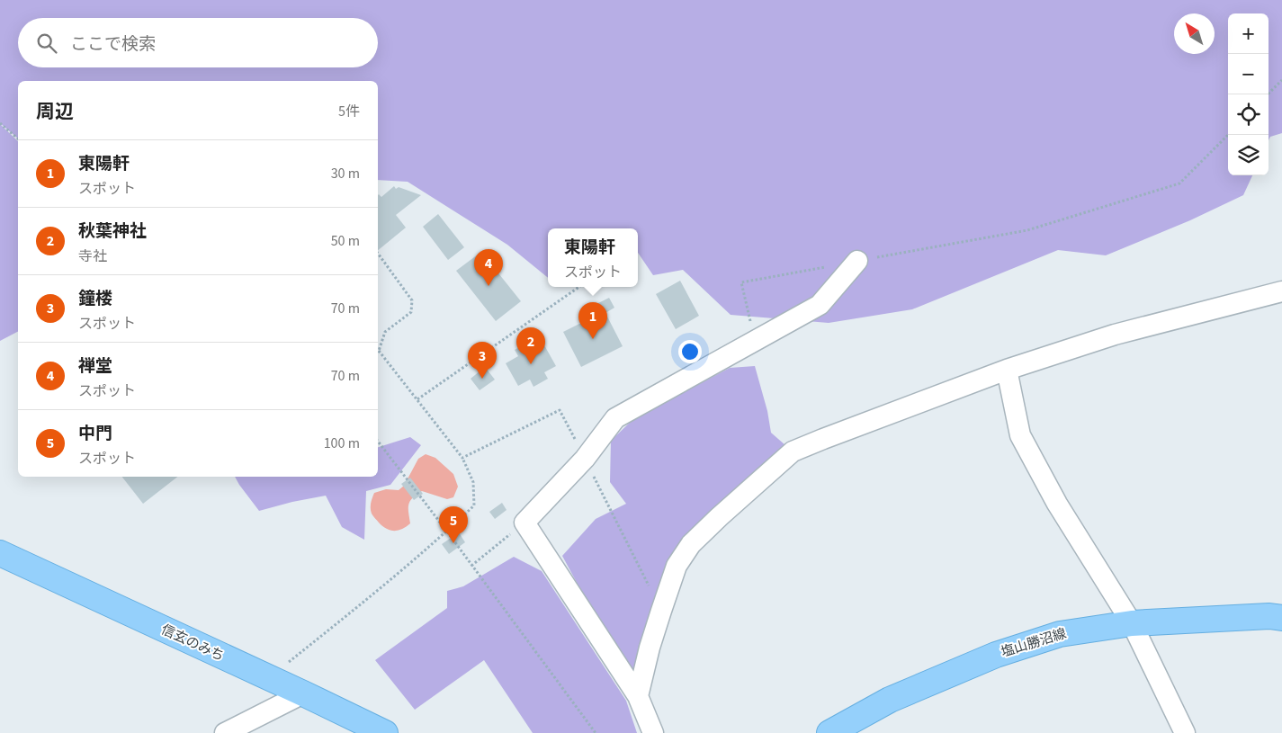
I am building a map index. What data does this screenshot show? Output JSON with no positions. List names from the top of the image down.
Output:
{
  "streets": {
    "main road": ["信玄のみち", "塩山勝沼線"]
  },
  "north": "top left",
  "page": {
    "map_buttons": ["+", "−"],
    "search": "ここで検索",
    "heading": ["周辺", "5件"],
    "list": [
      {
        "mark": "1",
        "name": "東陽軒",
        "note": "スポット",
        "value": "30 m"
      },
      {
        "mark": "2",
        "name": "秋葉神社",
        "note": "寺社",
        "value": "50 m"
      },
      {
        "mark": "3",
        "name": "鐘楼",
        "note": "スポット",
        "value": "70 m"
      },
      {
        "mark": "4",
        "name": "禅堂",
        "note": "スポット",
        "value": "70 m"
      },
      {
        "mark": "5",
        "name": "中門",
        "note": "スポット",
        "value": "100 m"
      }
    ],
    "popup": ["東陽軒", "スポット"],
    "pins": [
      "4",
      "1",
      "2",
      "3",
      "5"
    ]
  }
}
